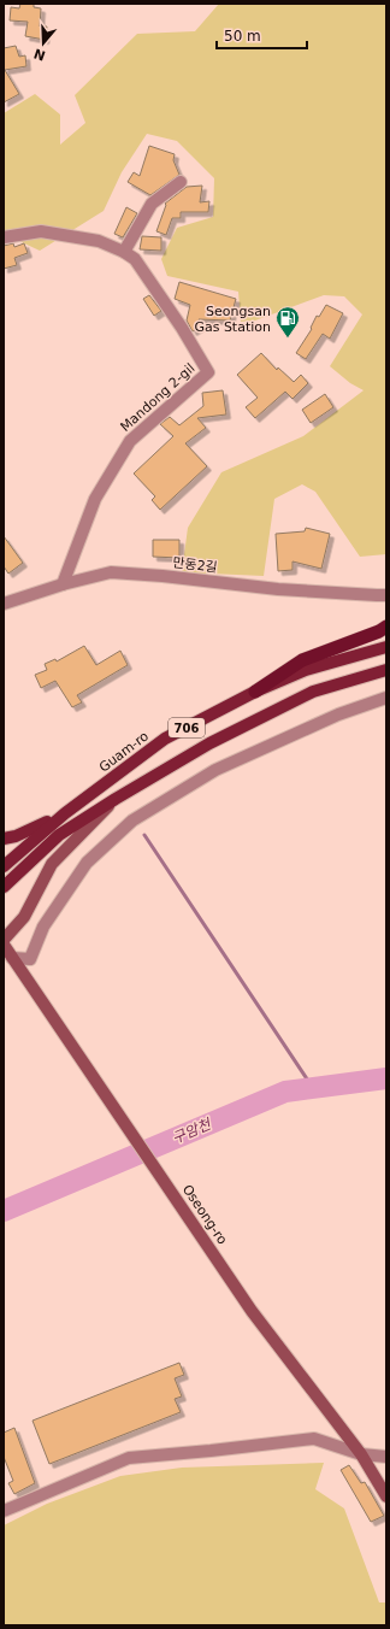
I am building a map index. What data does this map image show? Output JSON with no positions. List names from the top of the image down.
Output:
{
  "streets": {
    "main road": ["706", "Guam-ro", "Oseong-ro"],
    "street": ["Mandong 2-gil", "만동2길"]
  },
  "crossings": [
    ["Mandong 2-gil", "만동2길"]
  ],
  "water": ["구암천"],
  "places": {
    "fuel station": ["Seongsan Gas Station"]
  },
  "scale_bar": "50 m",
  "north": "bottom"
}
